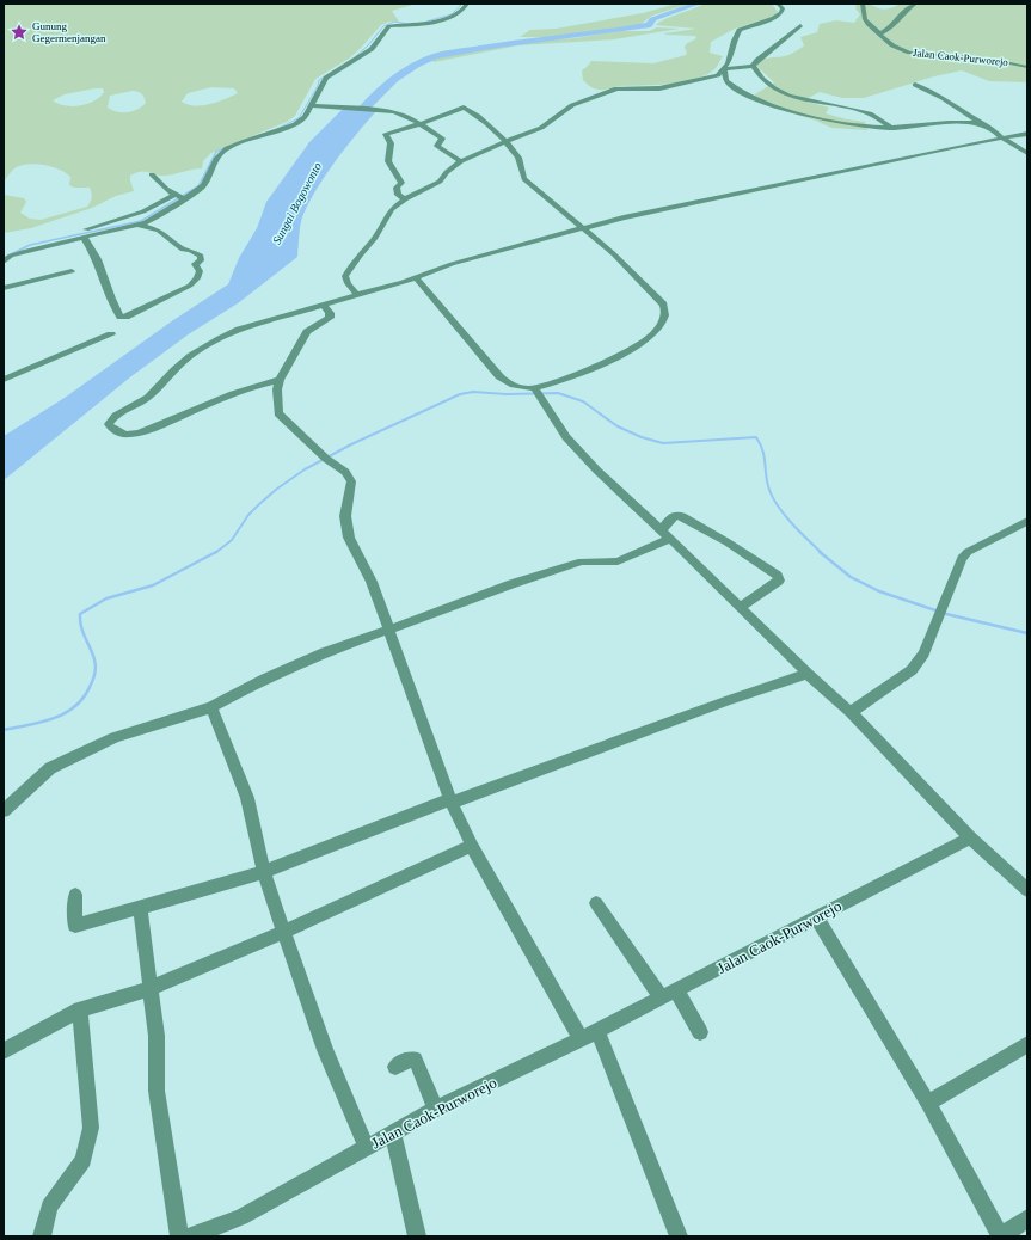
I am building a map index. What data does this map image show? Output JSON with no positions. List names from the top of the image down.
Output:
{
  "streets": {
    "street": ["Jalan Caok-Purworejo"]
  },
  "water": ["Sungai Bogowonto"],
  "places": {
    "place": ["Gunung Gegermenjangan"]
  }
}
